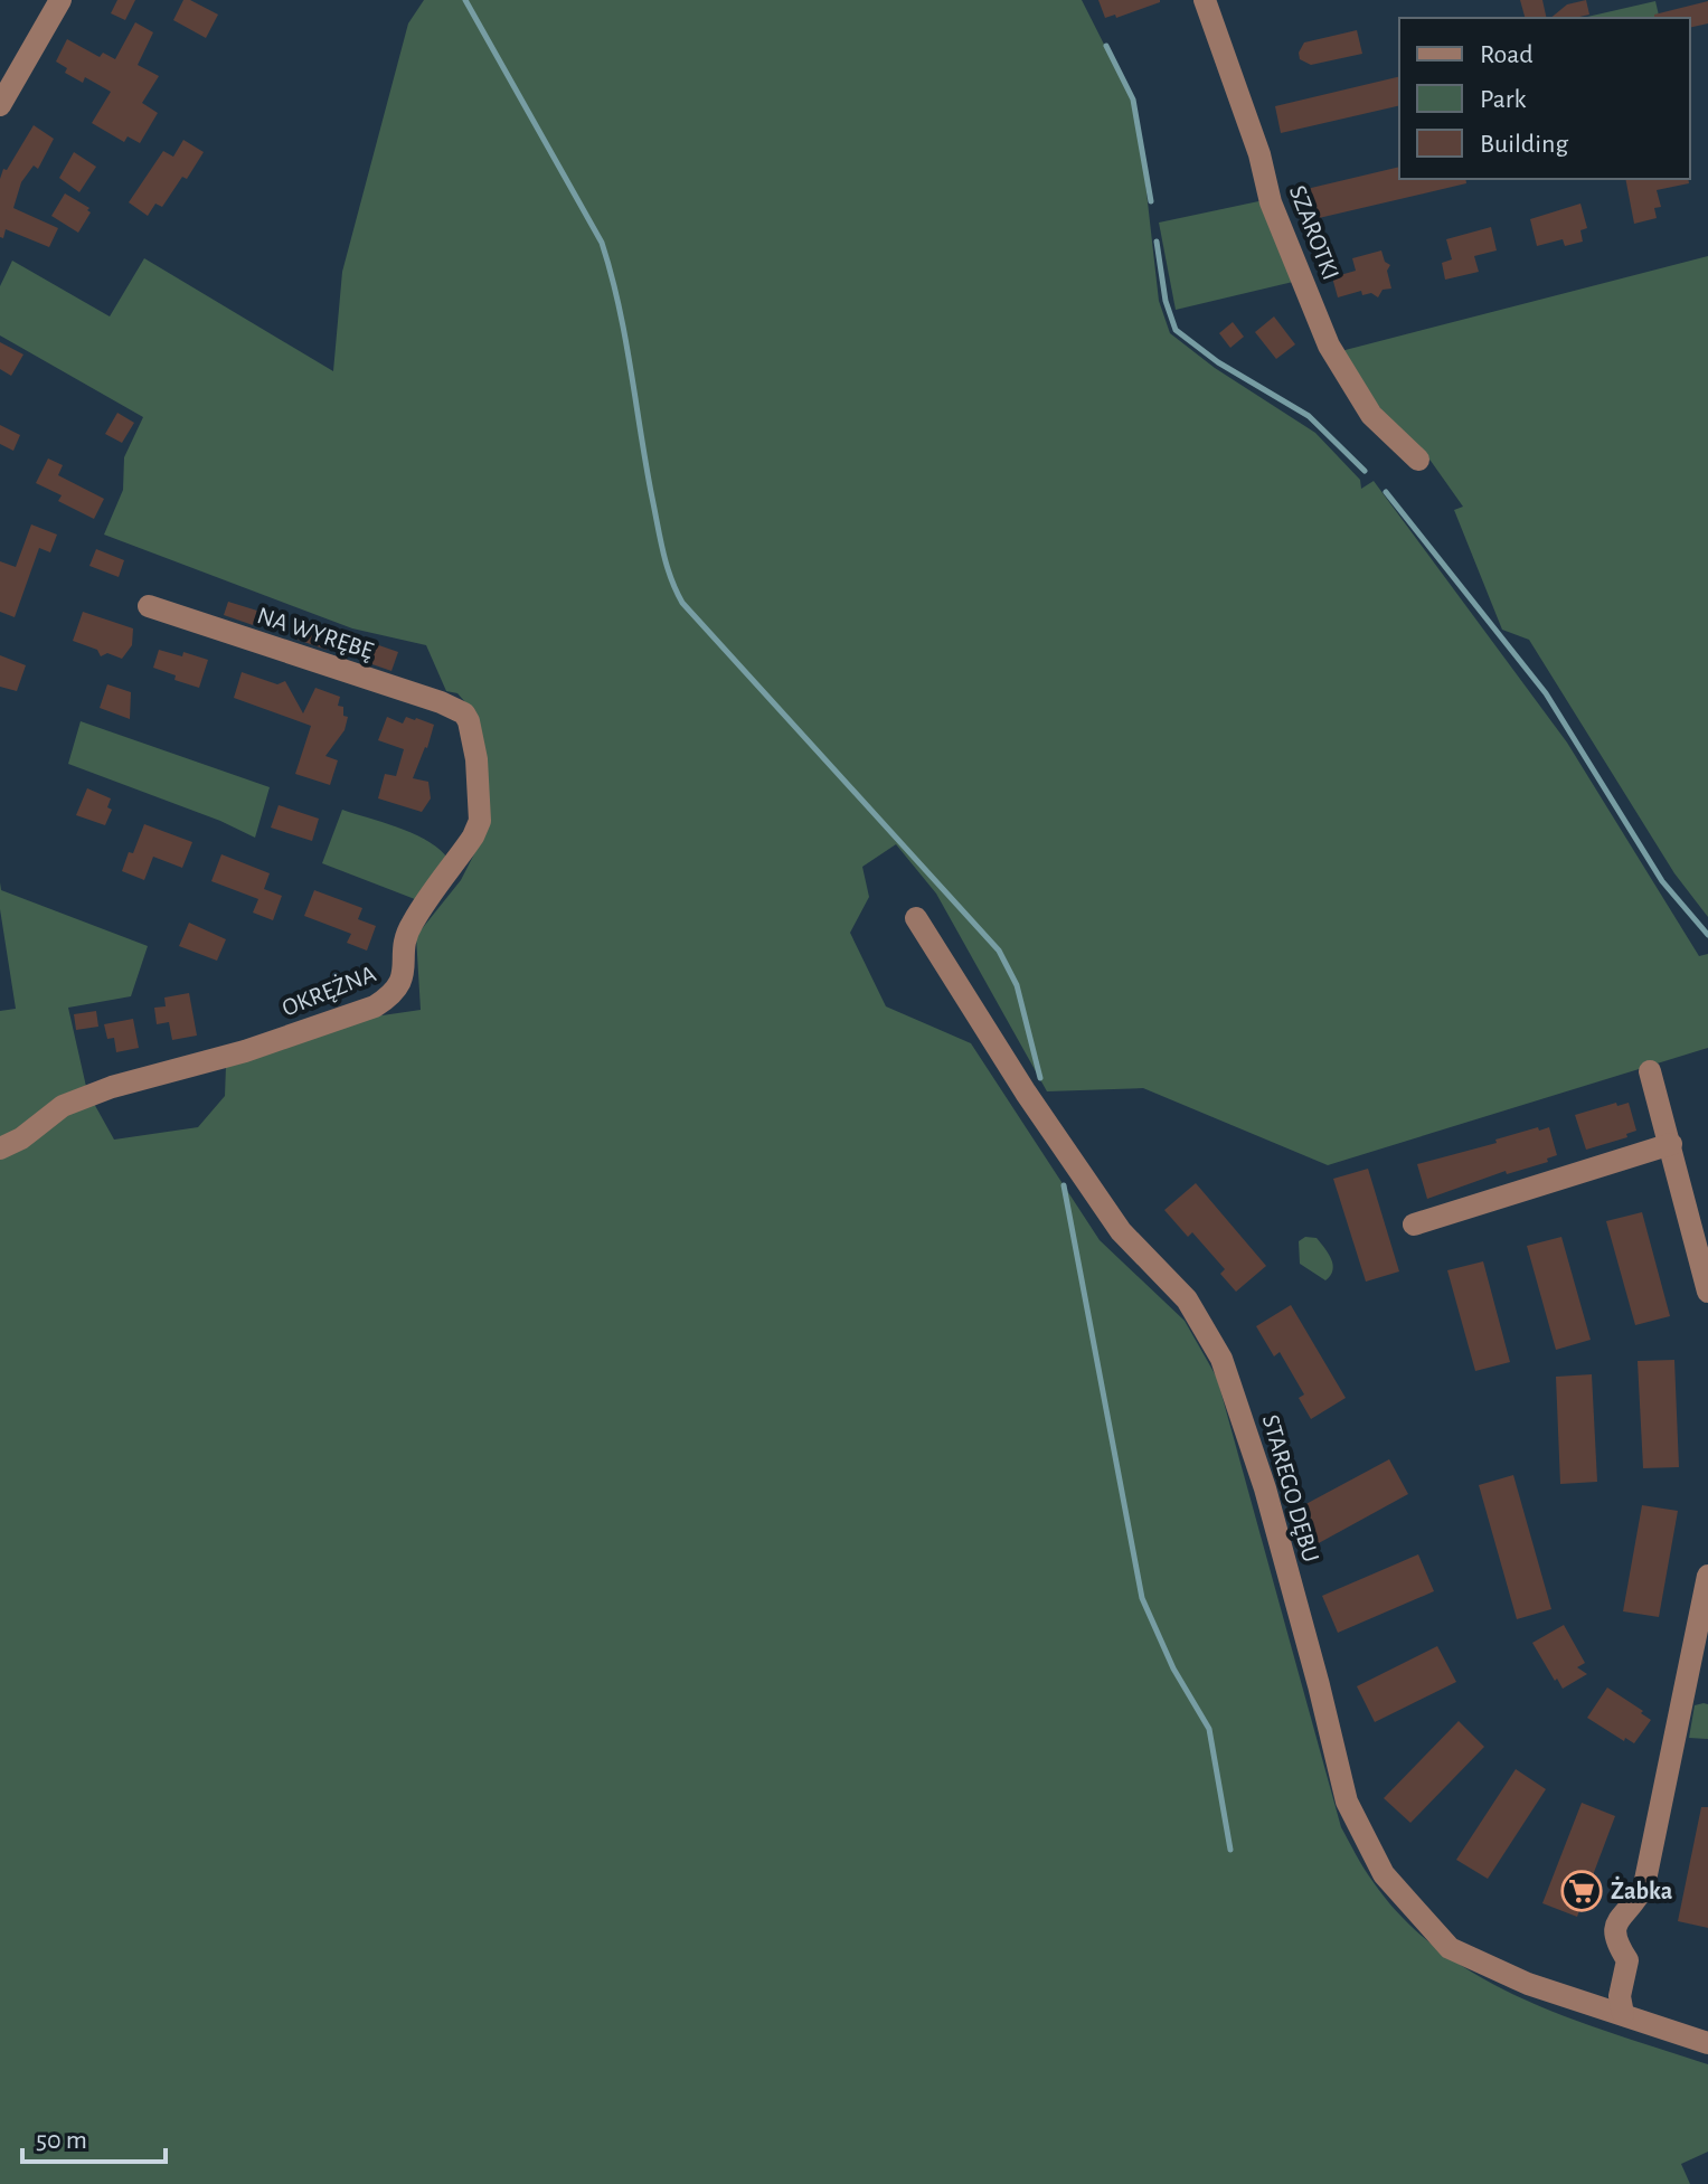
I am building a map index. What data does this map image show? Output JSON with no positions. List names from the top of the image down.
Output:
{
  "streets": {
    "street": [
      "SZAROTKI",
      "NA WYRĘBĘ",
      "OKRĘŻNA",
      "STAREGO DĘBU"
    ]
  },
  "crossings": [
    ["NA WYRĘBĘ", "OKRĘŻNA"]
  ],
  "places": {
    "supermarket": ["Żabka"]
  },
  "legend": ["Road", "Park", "Building"],
  "scale_bar": "50 m"
}
